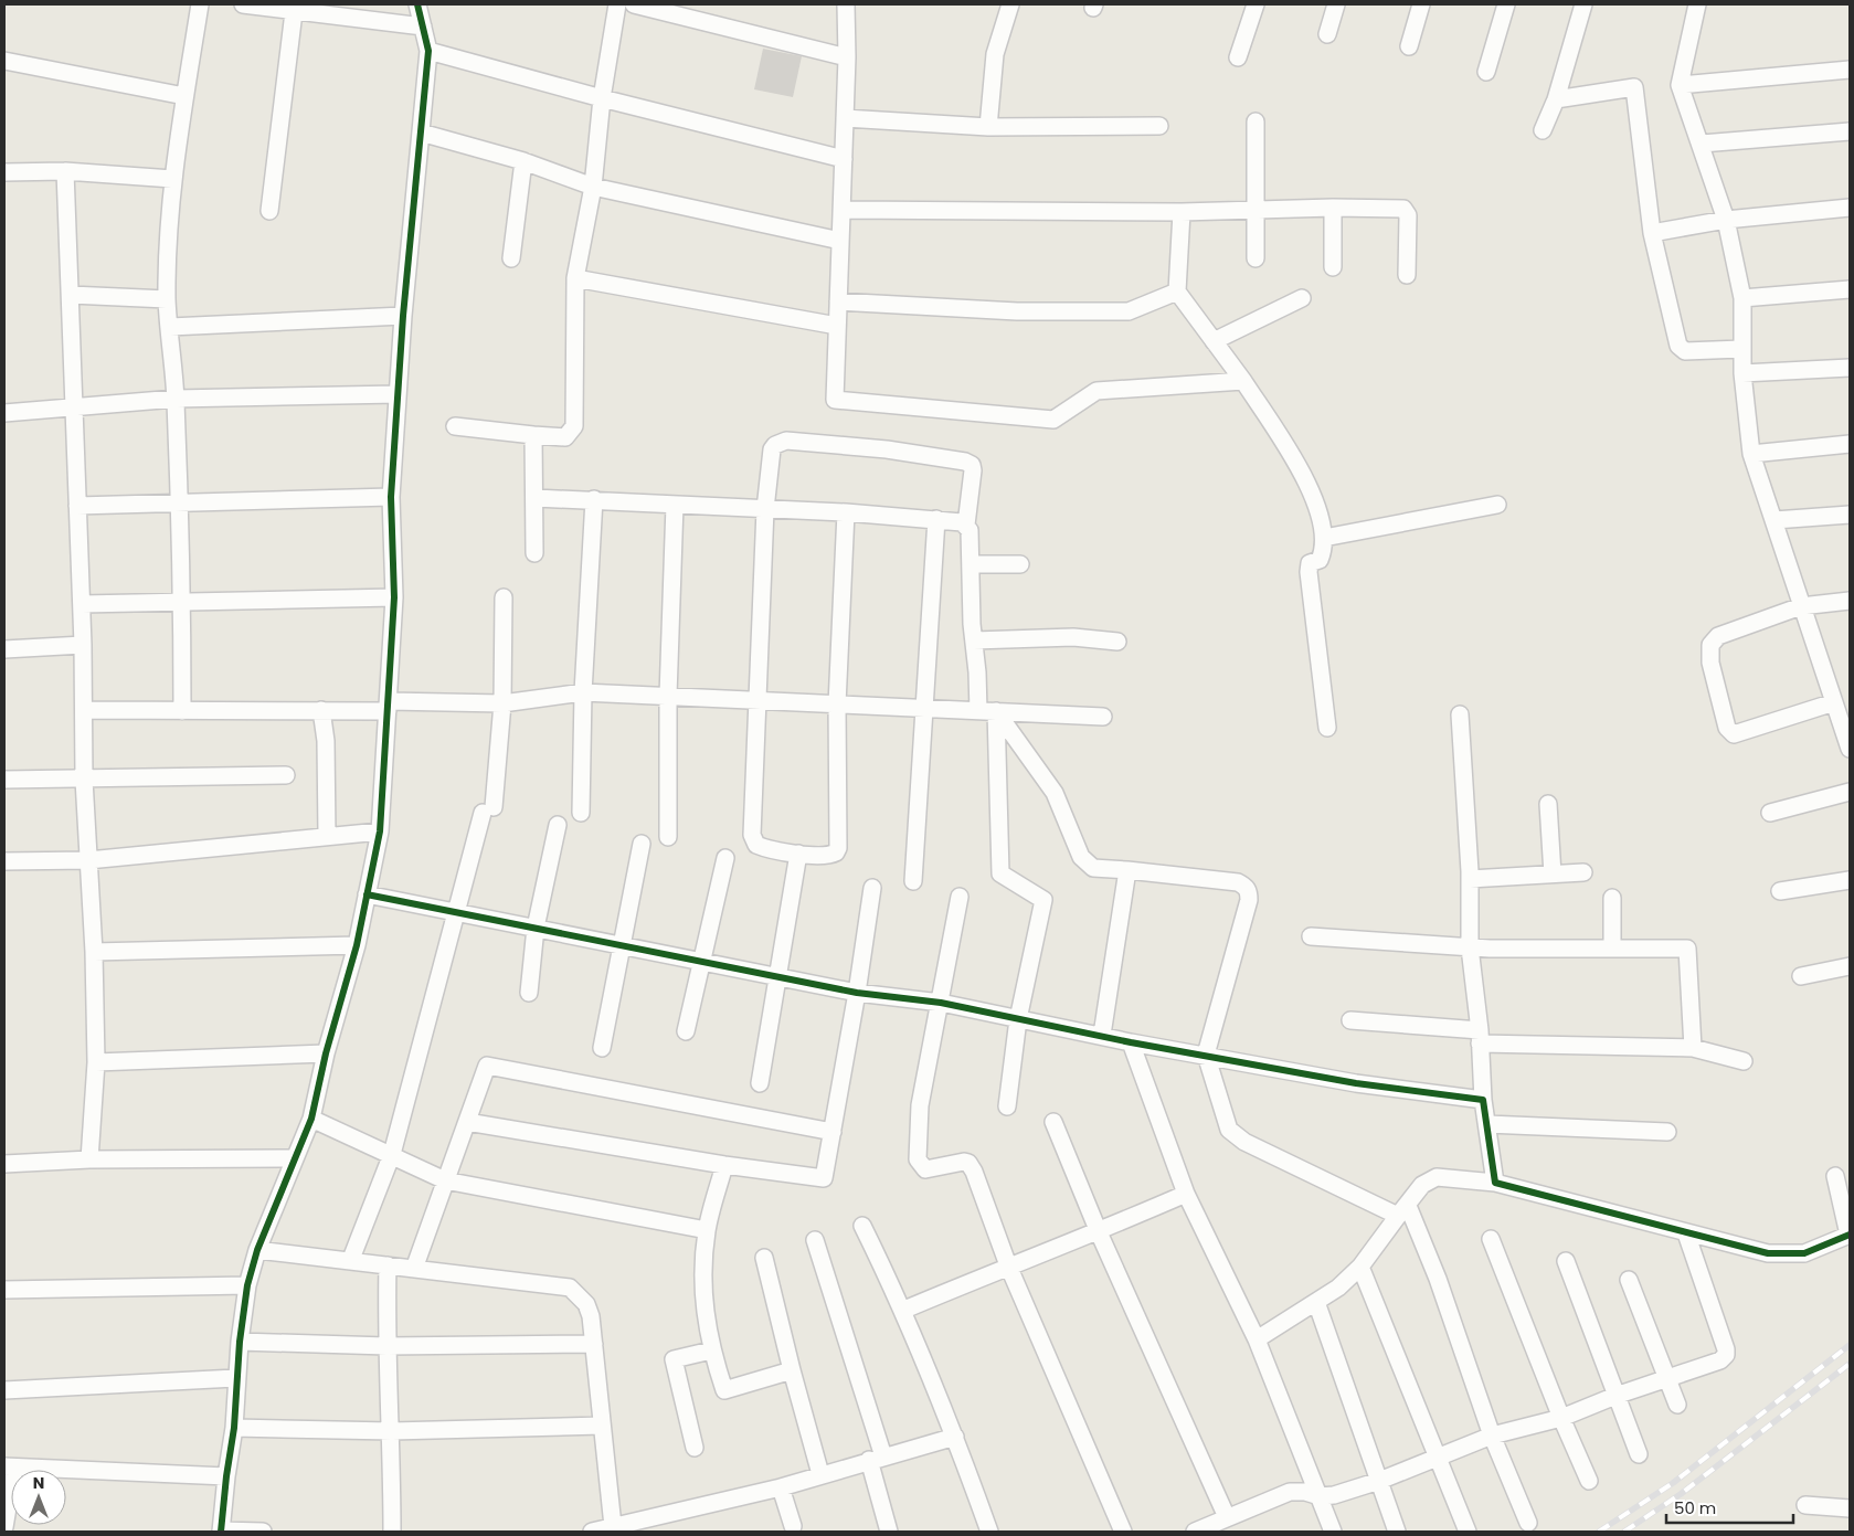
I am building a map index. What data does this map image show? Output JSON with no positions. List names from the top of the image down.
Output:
{
  "scale_bar": "50 m",
  "north": "top"
}
